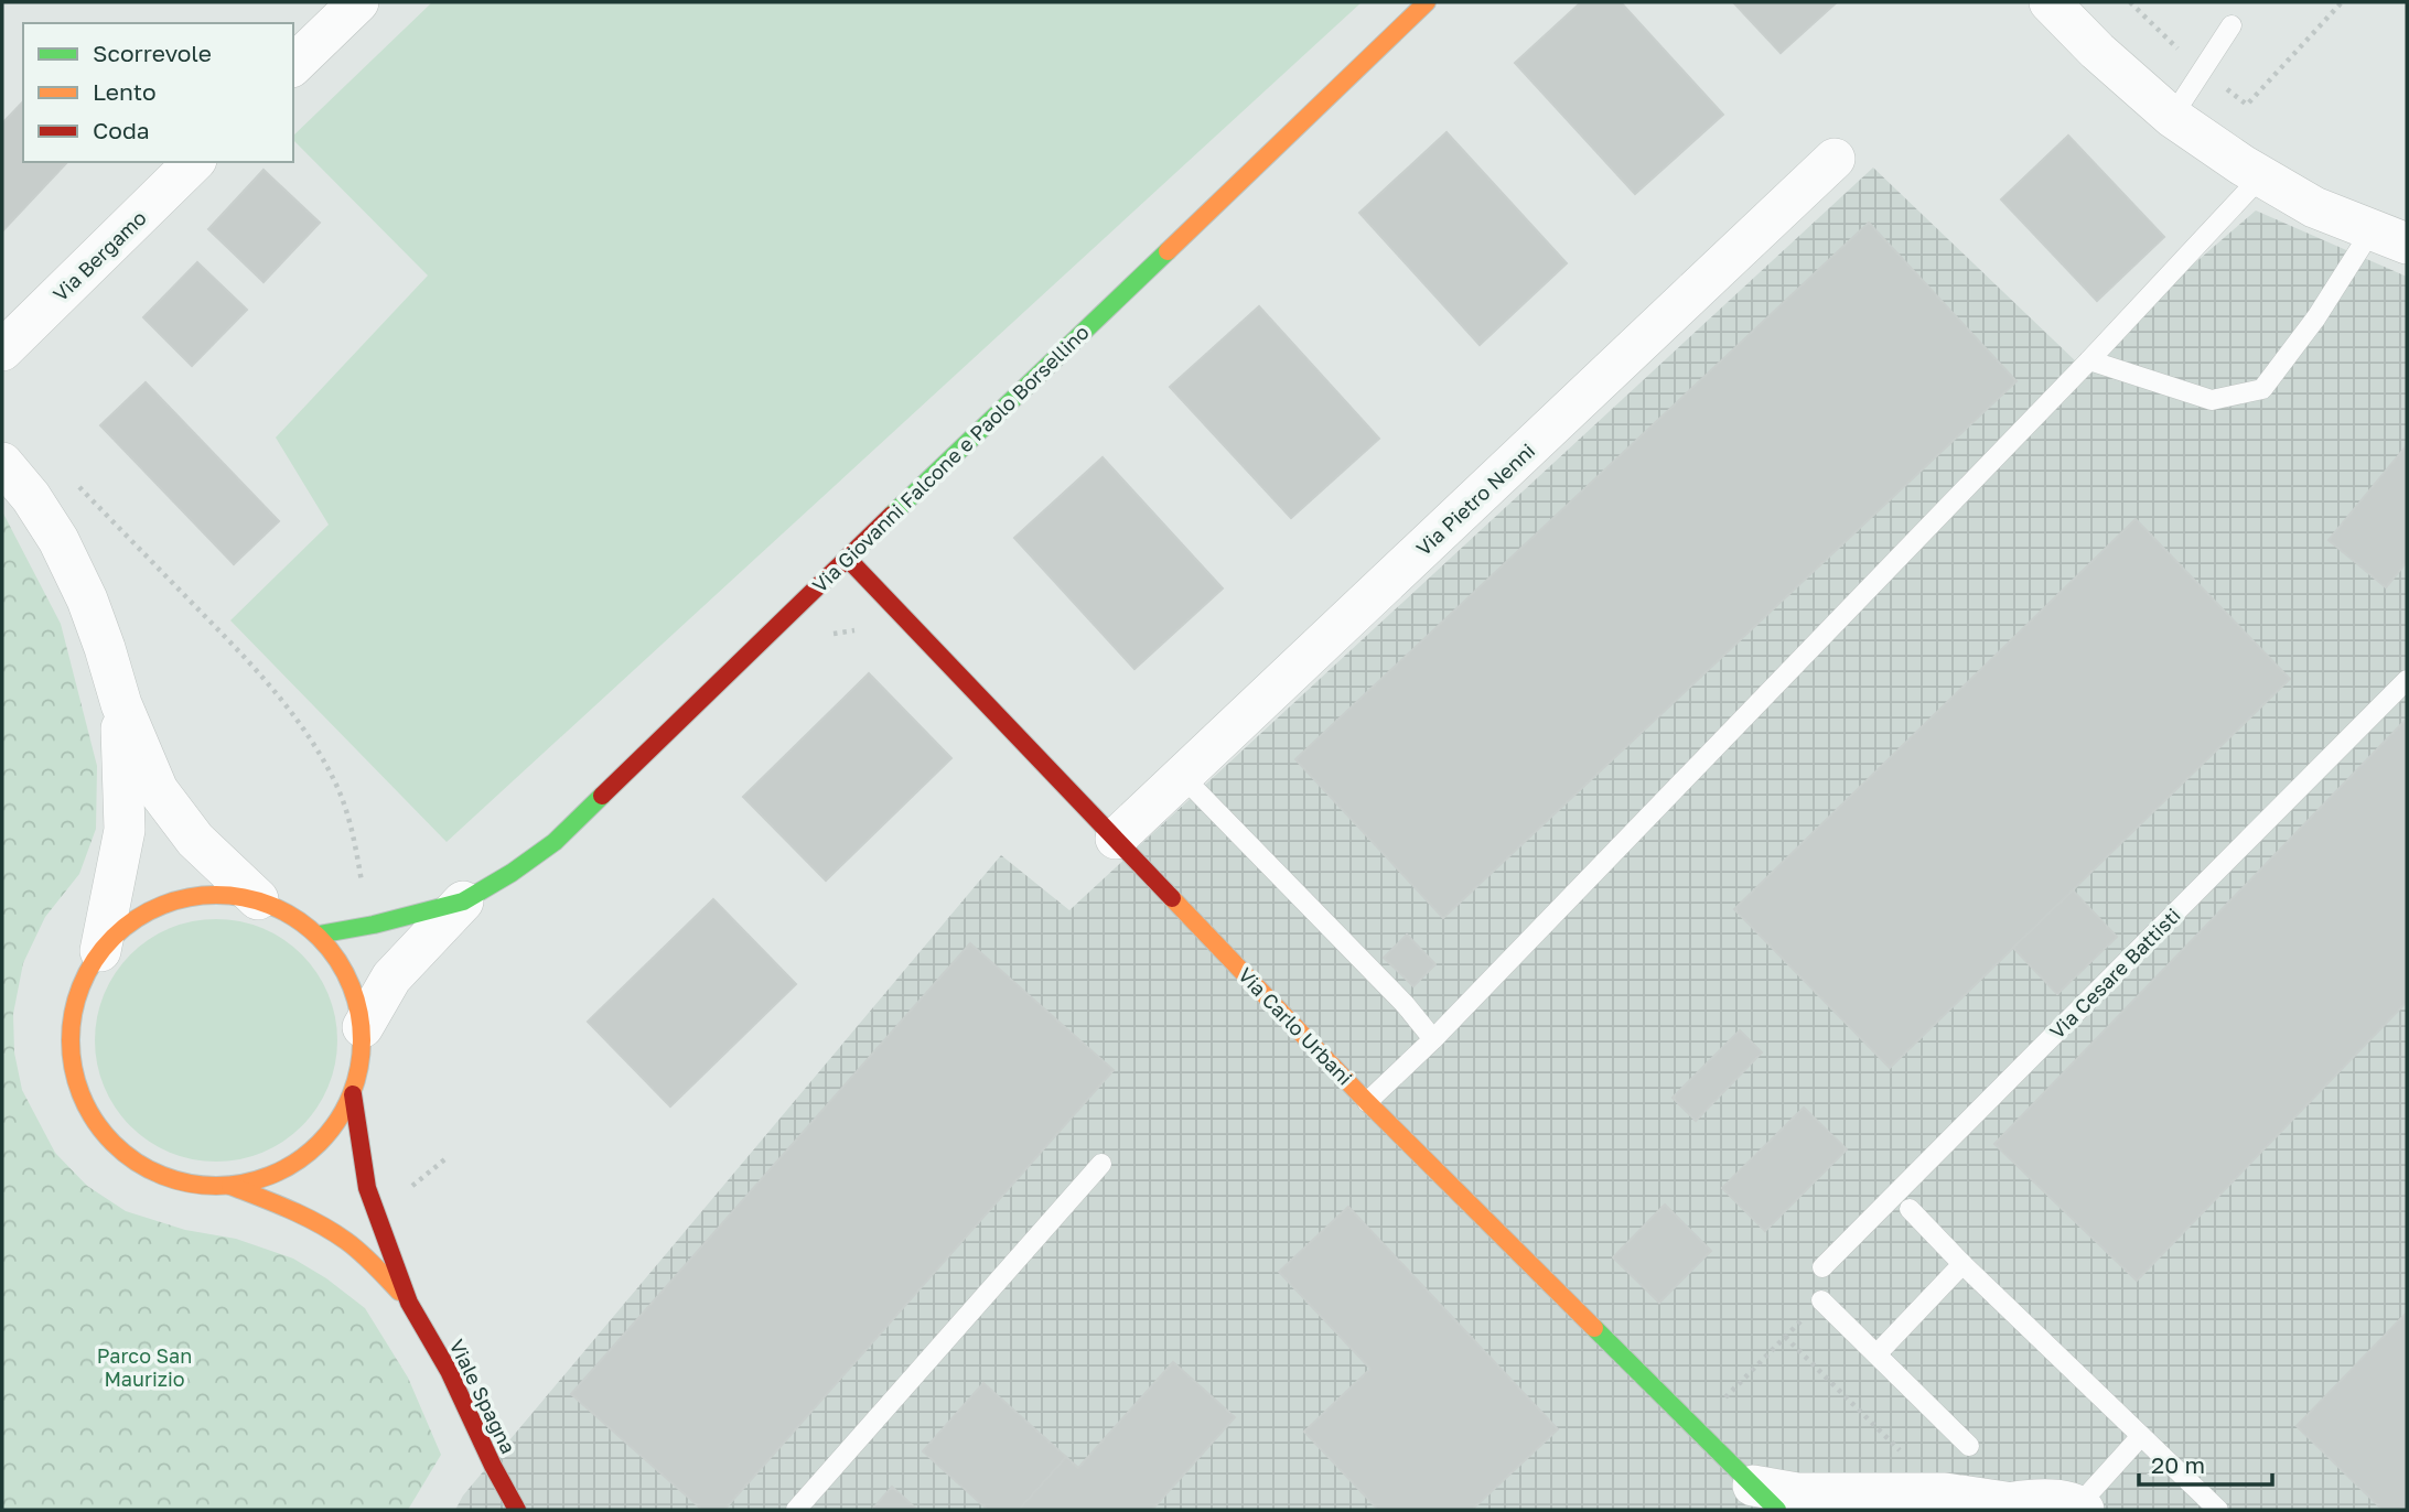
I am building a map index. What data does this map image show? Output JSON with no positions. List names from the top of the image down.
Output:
{
  "streets": {
    "street": [
      "Via Bergamo",
      "Via Giovanni Falcone e Paolo Borsellino",
      "Via Pietro Nenni",
      "Via Carlo Urbani",
      "Viale Spagna"
    ],
    "lane": ["Via Cesare Battisti"]
  },
  "crossings": [
    ["Via Giovanni Falcone e Paolo Borsellino", "Via Carlo Urbani"],
    ["Via Pietro Nenni", "Via Carlo Urbani"]
  ],
  "parks": ["Parco San Maurizio"],
  "legend": ["Scorrevole", "Lento", "Coda"],
  "scale_bar": "20 m"
}
